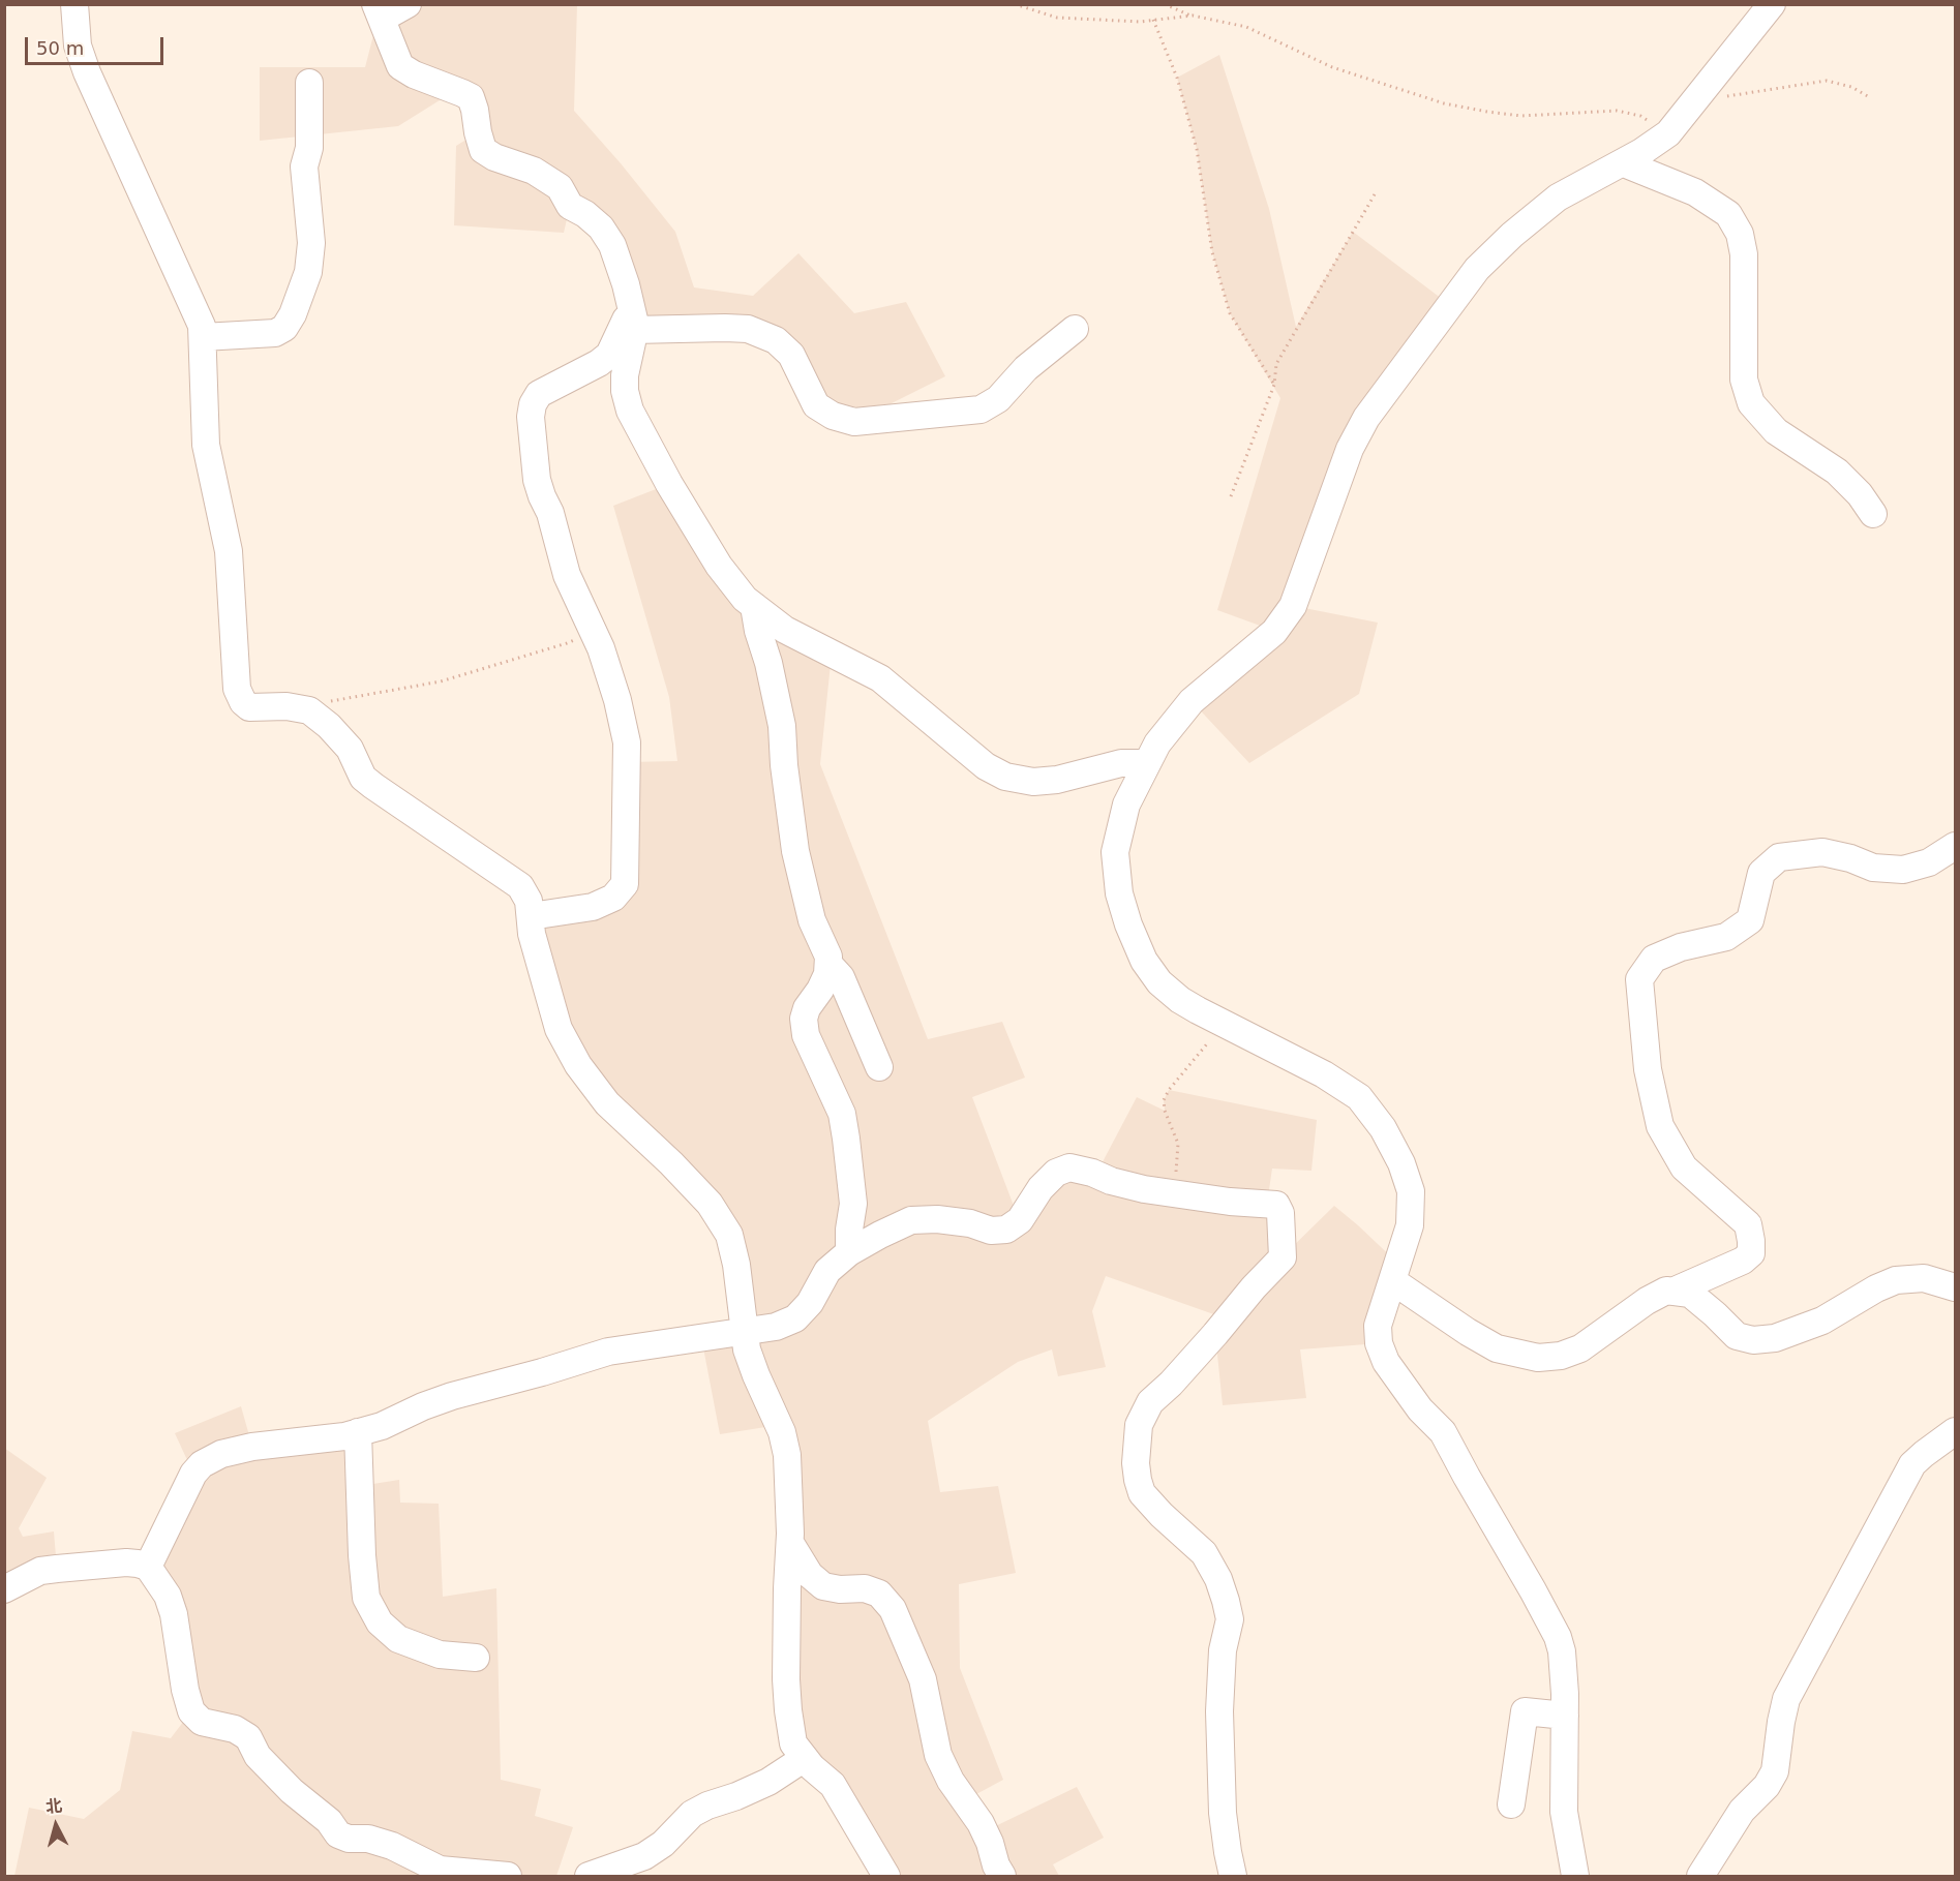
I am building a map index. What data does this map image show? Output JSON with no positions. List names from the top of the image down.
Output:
{
  "scale_bar": "50 m",
  "north": "top"
}
